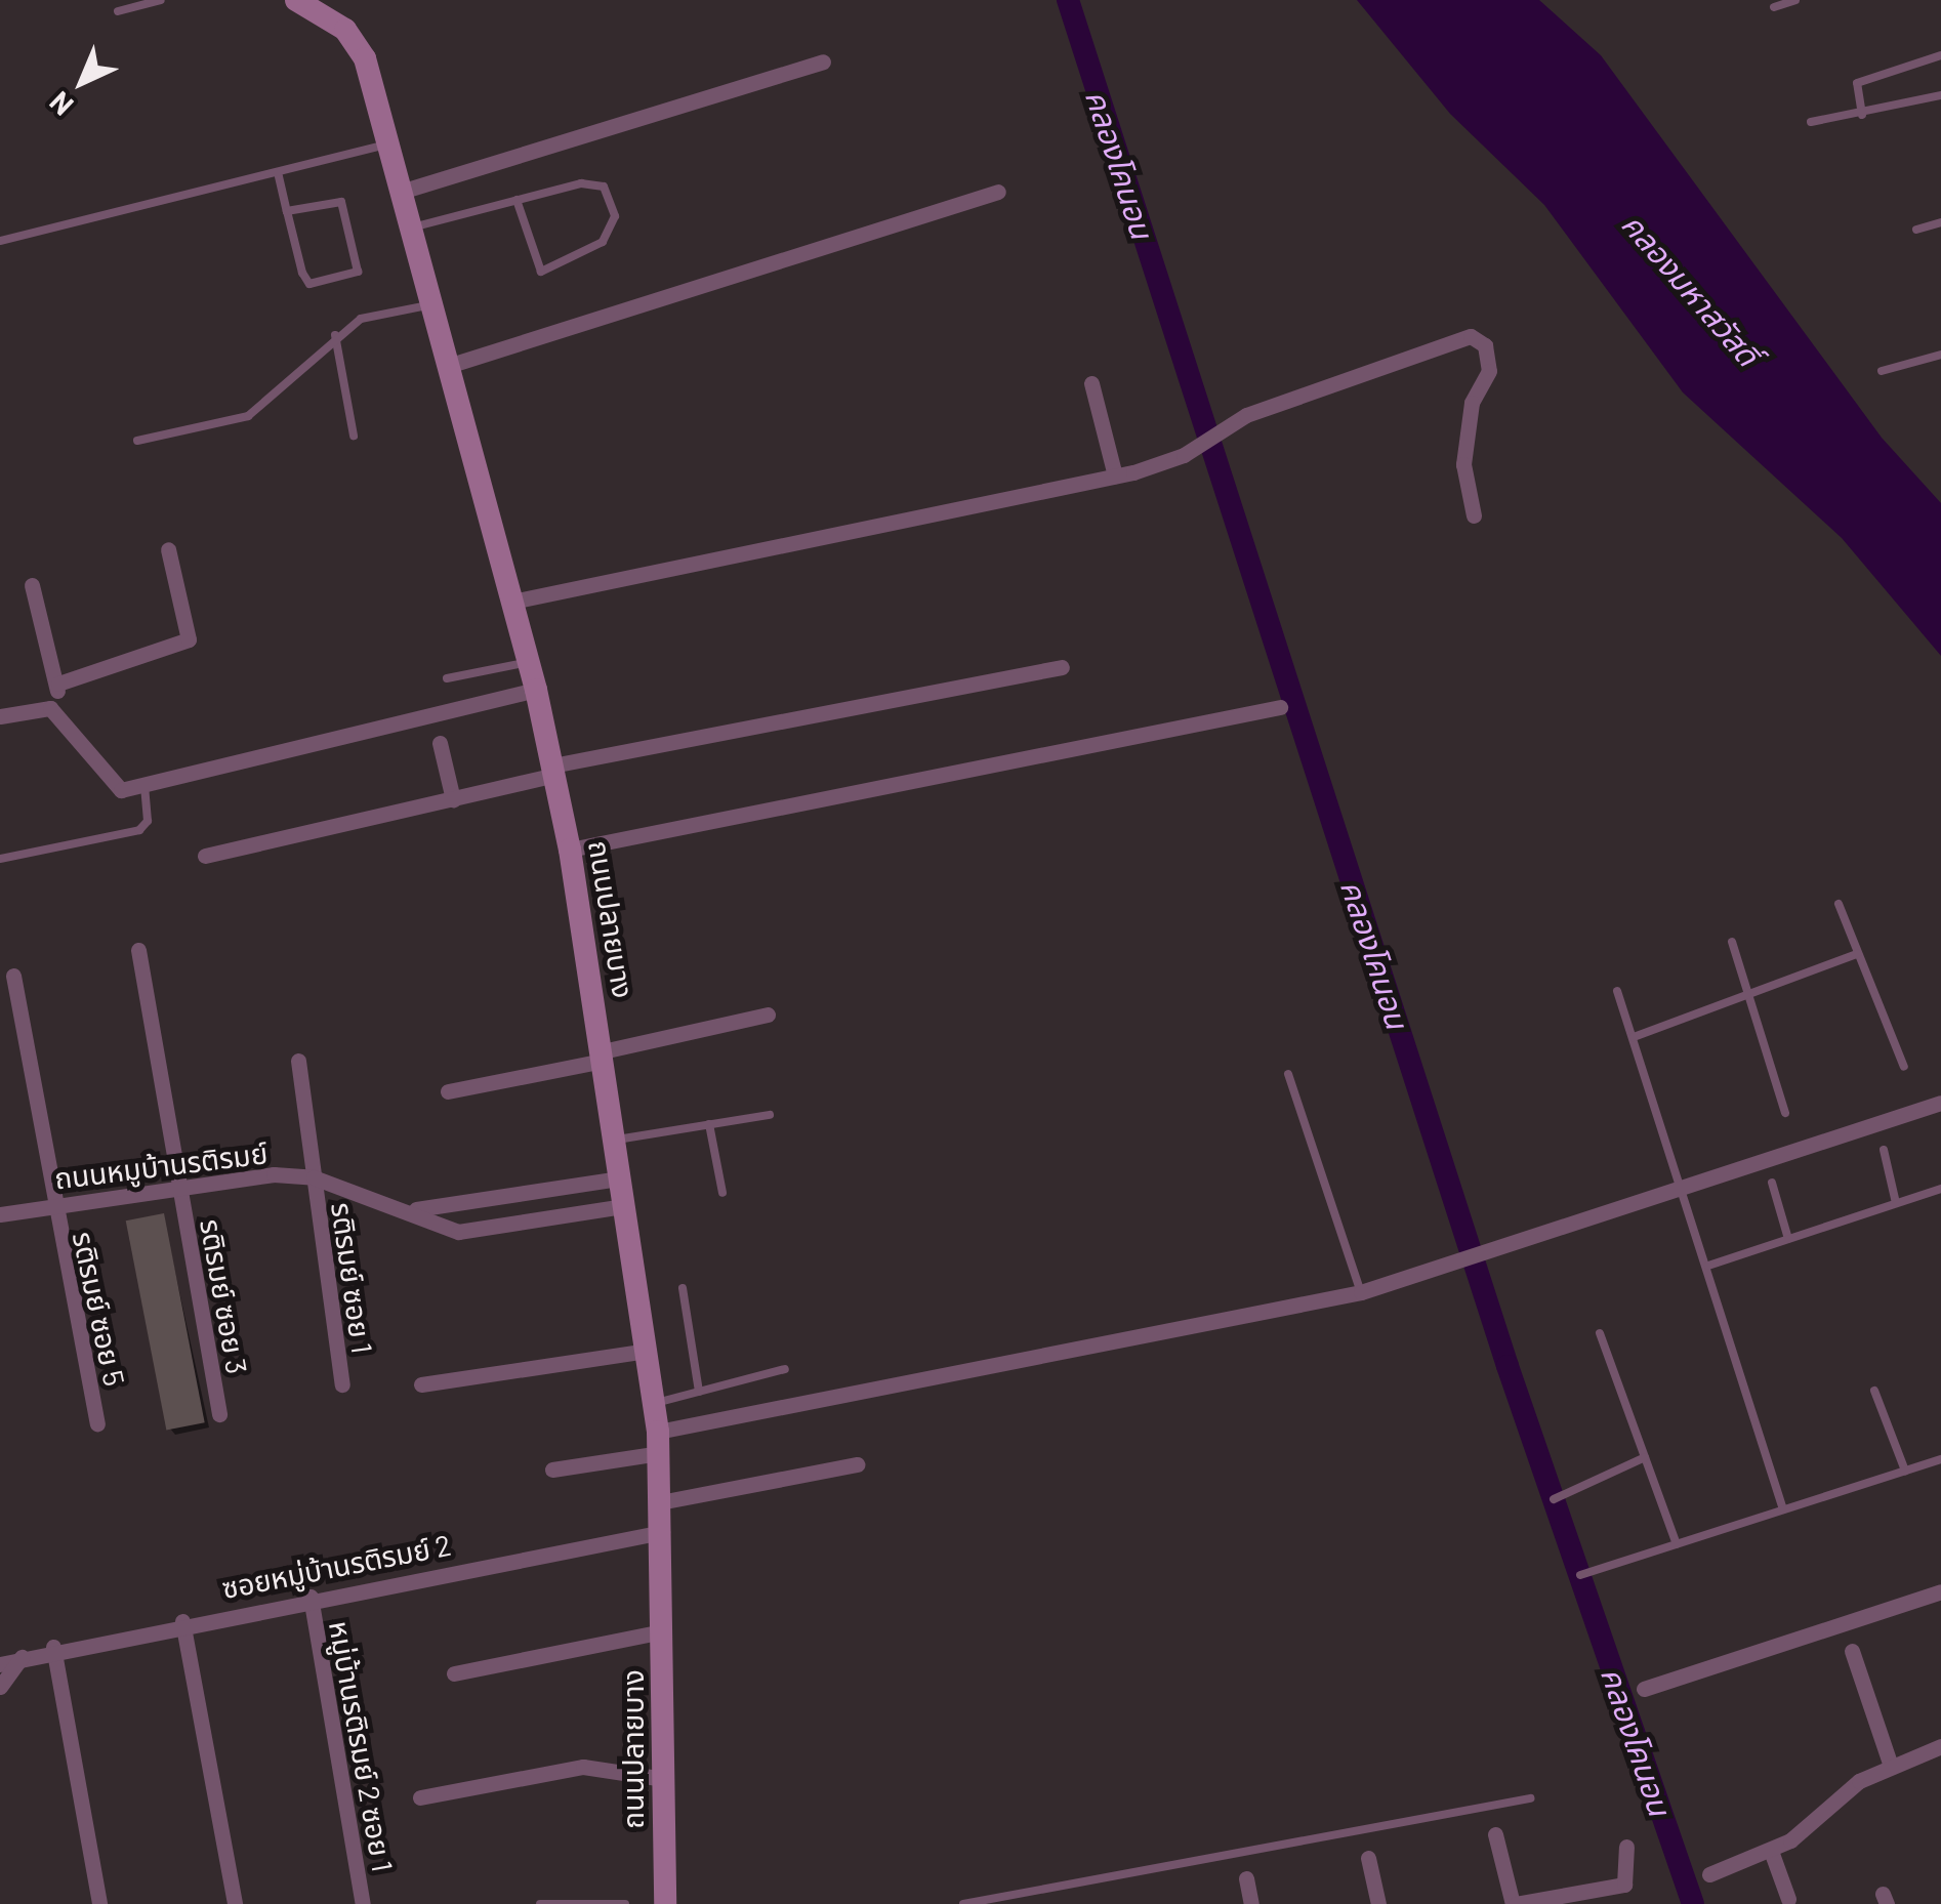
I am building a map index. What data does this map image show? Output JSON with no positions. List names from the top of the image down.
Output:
{
  "streets": {
    "street": [
      "ถนนปลายบาง",
      "ถนนหมูบ้านรติรมย์",
      "รติรมย์ ซอย 1",
      "รติรมย์ ซอย 3",
      "รติรมย์ ซอย 5",
      "ซอยหมู่บ้านรติรมย์ 2",
      "หมู่บ้านรติรมย์ 2 ซอย 1"
    ]
  },
  "crossings": [
    ["ถนนปลายบาง", "ถนนหมูบ้านรติรมย์"],
    ["ถนนปลายบาง", "ซอยหมู่บ้านรติรมย์ 2"],
    ["ถนนหมูบ้านรติรมย์", "รติรมย์ ซอย 1"],
    ["ถนนหมูบ้านรติรมย์", "รติรมย์ ซอย 3"],
    ["ถนนหมูบ้านรติรมย์", "รติรมย์ ซอย 5"],
    ["ซอยหมู่บ้านรติรมย์ 2", "หมู่บ้านรติรมย์ 2 ซอย 1"]
  ],
  "water": ["คลองโคนอน", "คลองมหาสวัสดิ์"],
  "north": "bottom left"
}
